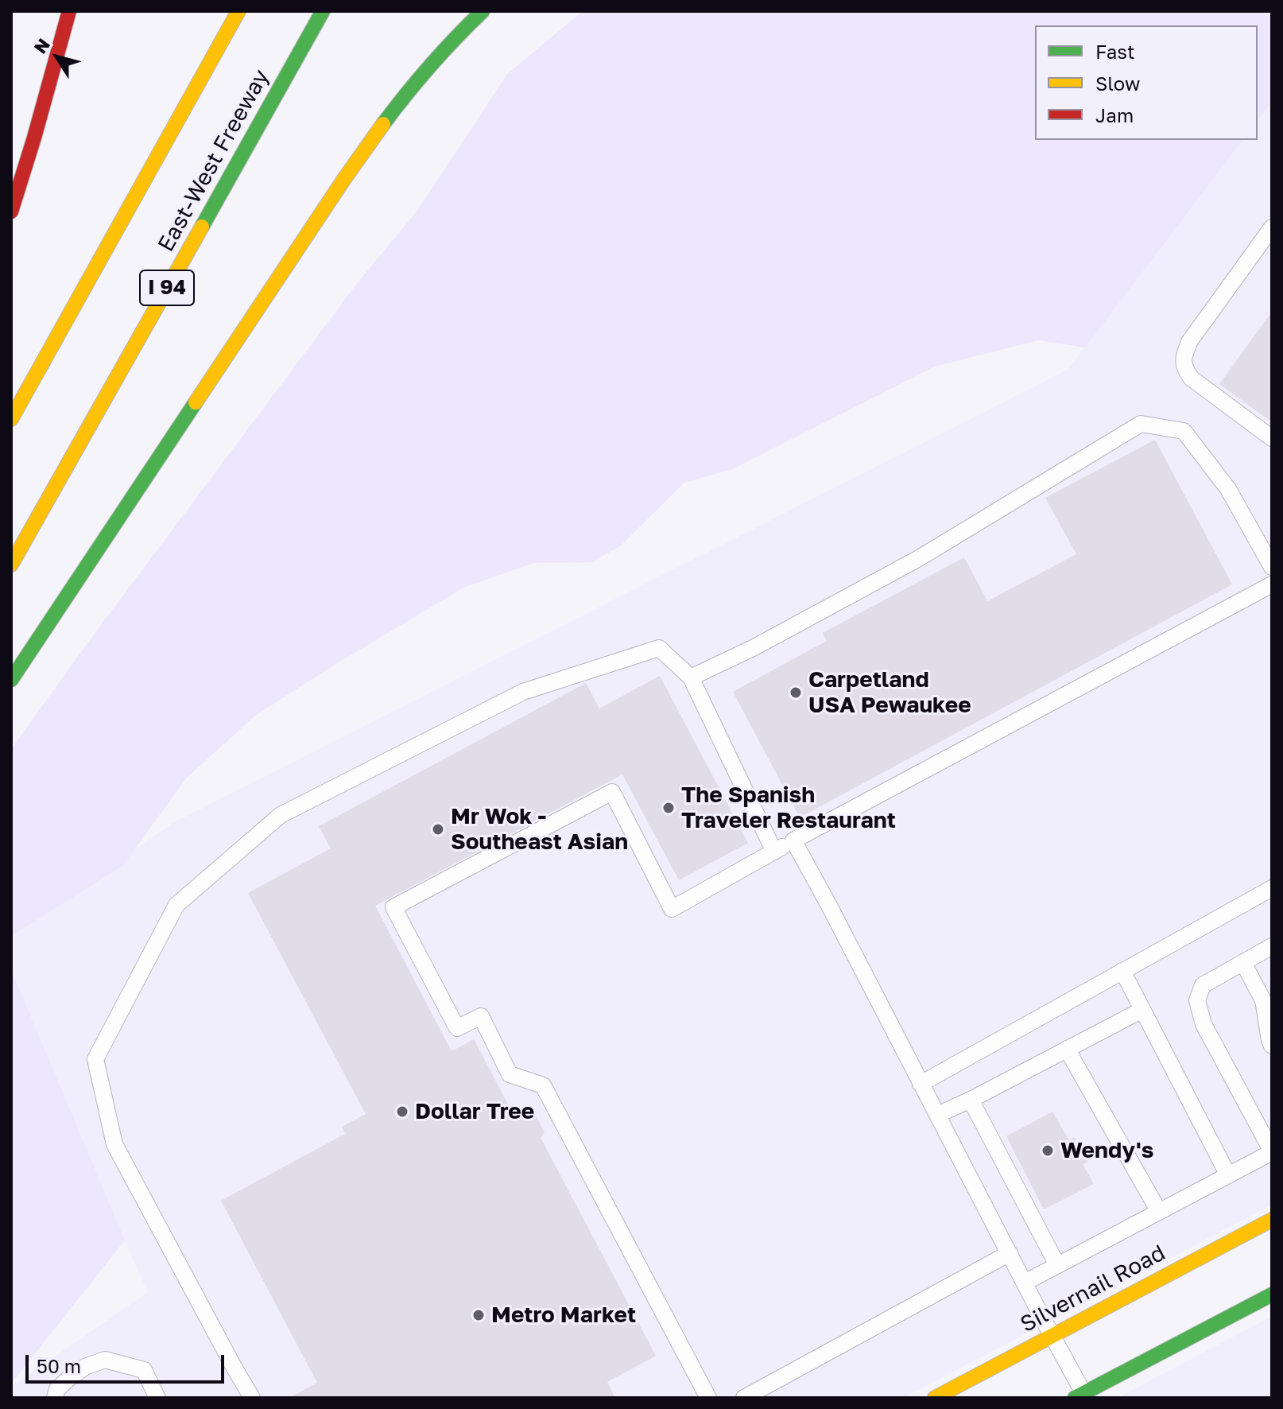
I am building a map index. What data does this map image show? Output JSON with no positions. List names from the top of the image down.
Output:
{
  "streets": {
    "main road": ["East-West Freeway", "I 94", "Silvernail Road"]
  },
  "places": [
    "Carpetland USA Pewaukee",
    "The Spanish Traveler Restaurant",
    "Mr Wok - Southeast Asian",
    "Dollar Tree",
    "Wendy's",
    "Metro Market"
  ],
  "legend": ["Fast", "Slow", "Jam"],
  "scale_bar": "50 m",
  "north": "top left"
}
